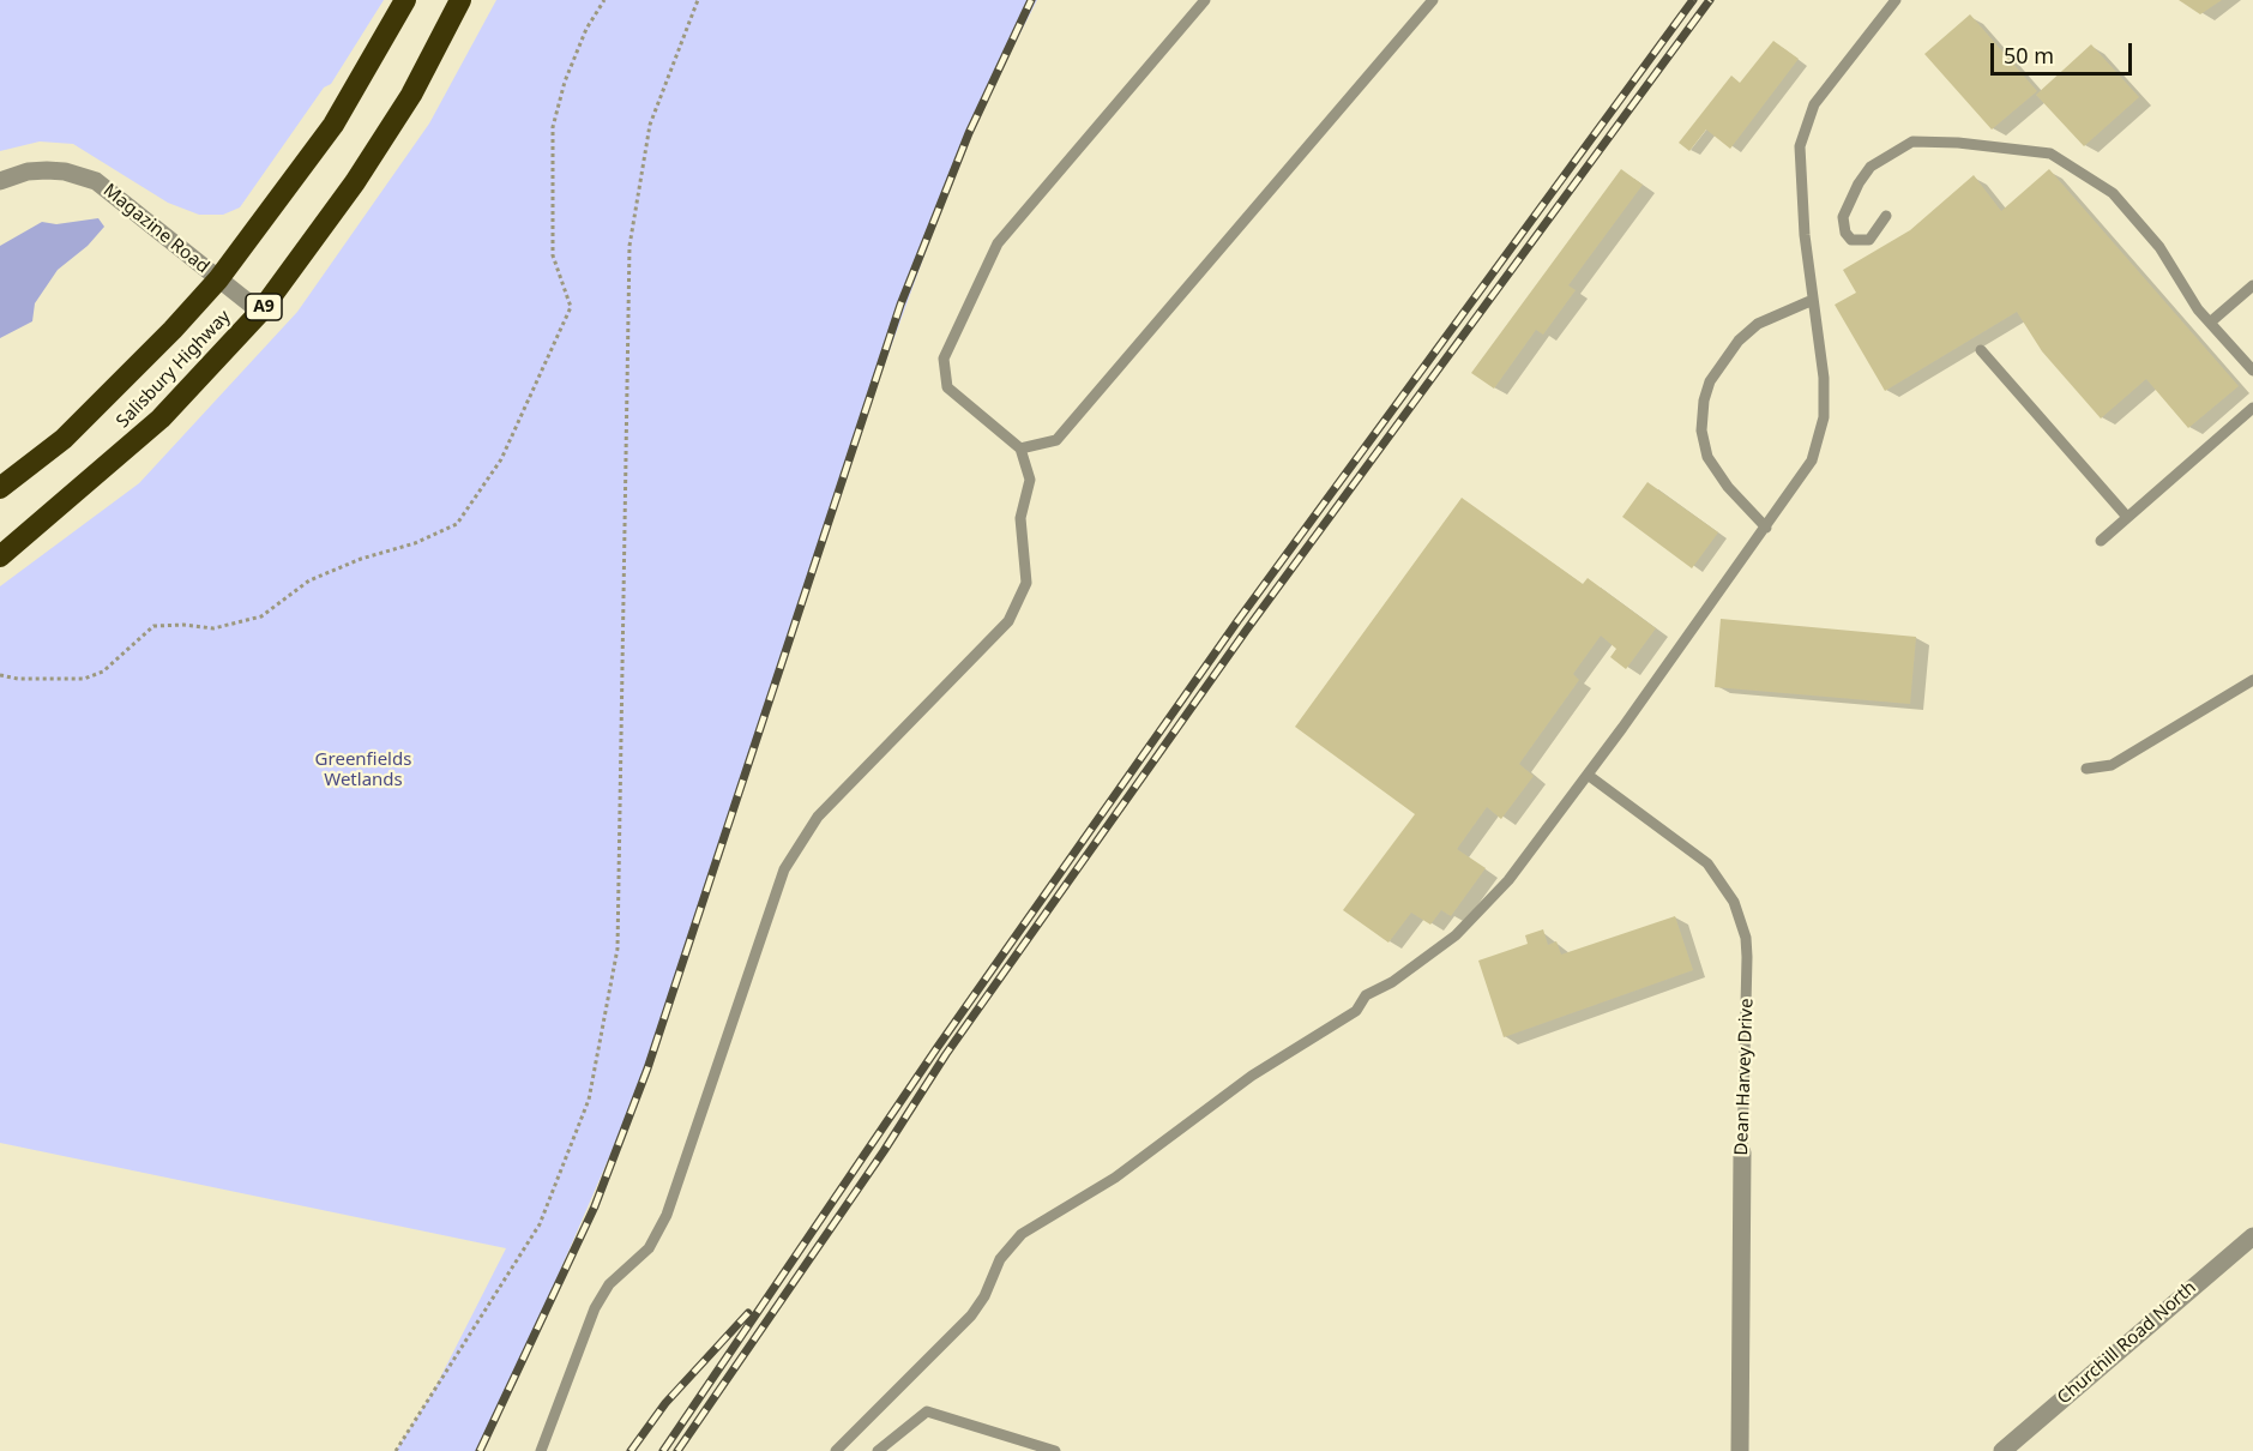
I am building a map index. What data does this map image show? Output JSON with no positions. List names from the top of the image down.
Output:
{
  "streets": {
    "highway": ["A9", "Salisbury Highway"],
    "street": ["Magazine Road", "Dean Harvey Drive", "Churchill Road North"]
  },
  "crossings": [
    ["Magazine Road", "Salisbury Highway"]
  ],
  "parks": ["Greenfields Wetlands"],
  "scale_bar": "50 m"
}
